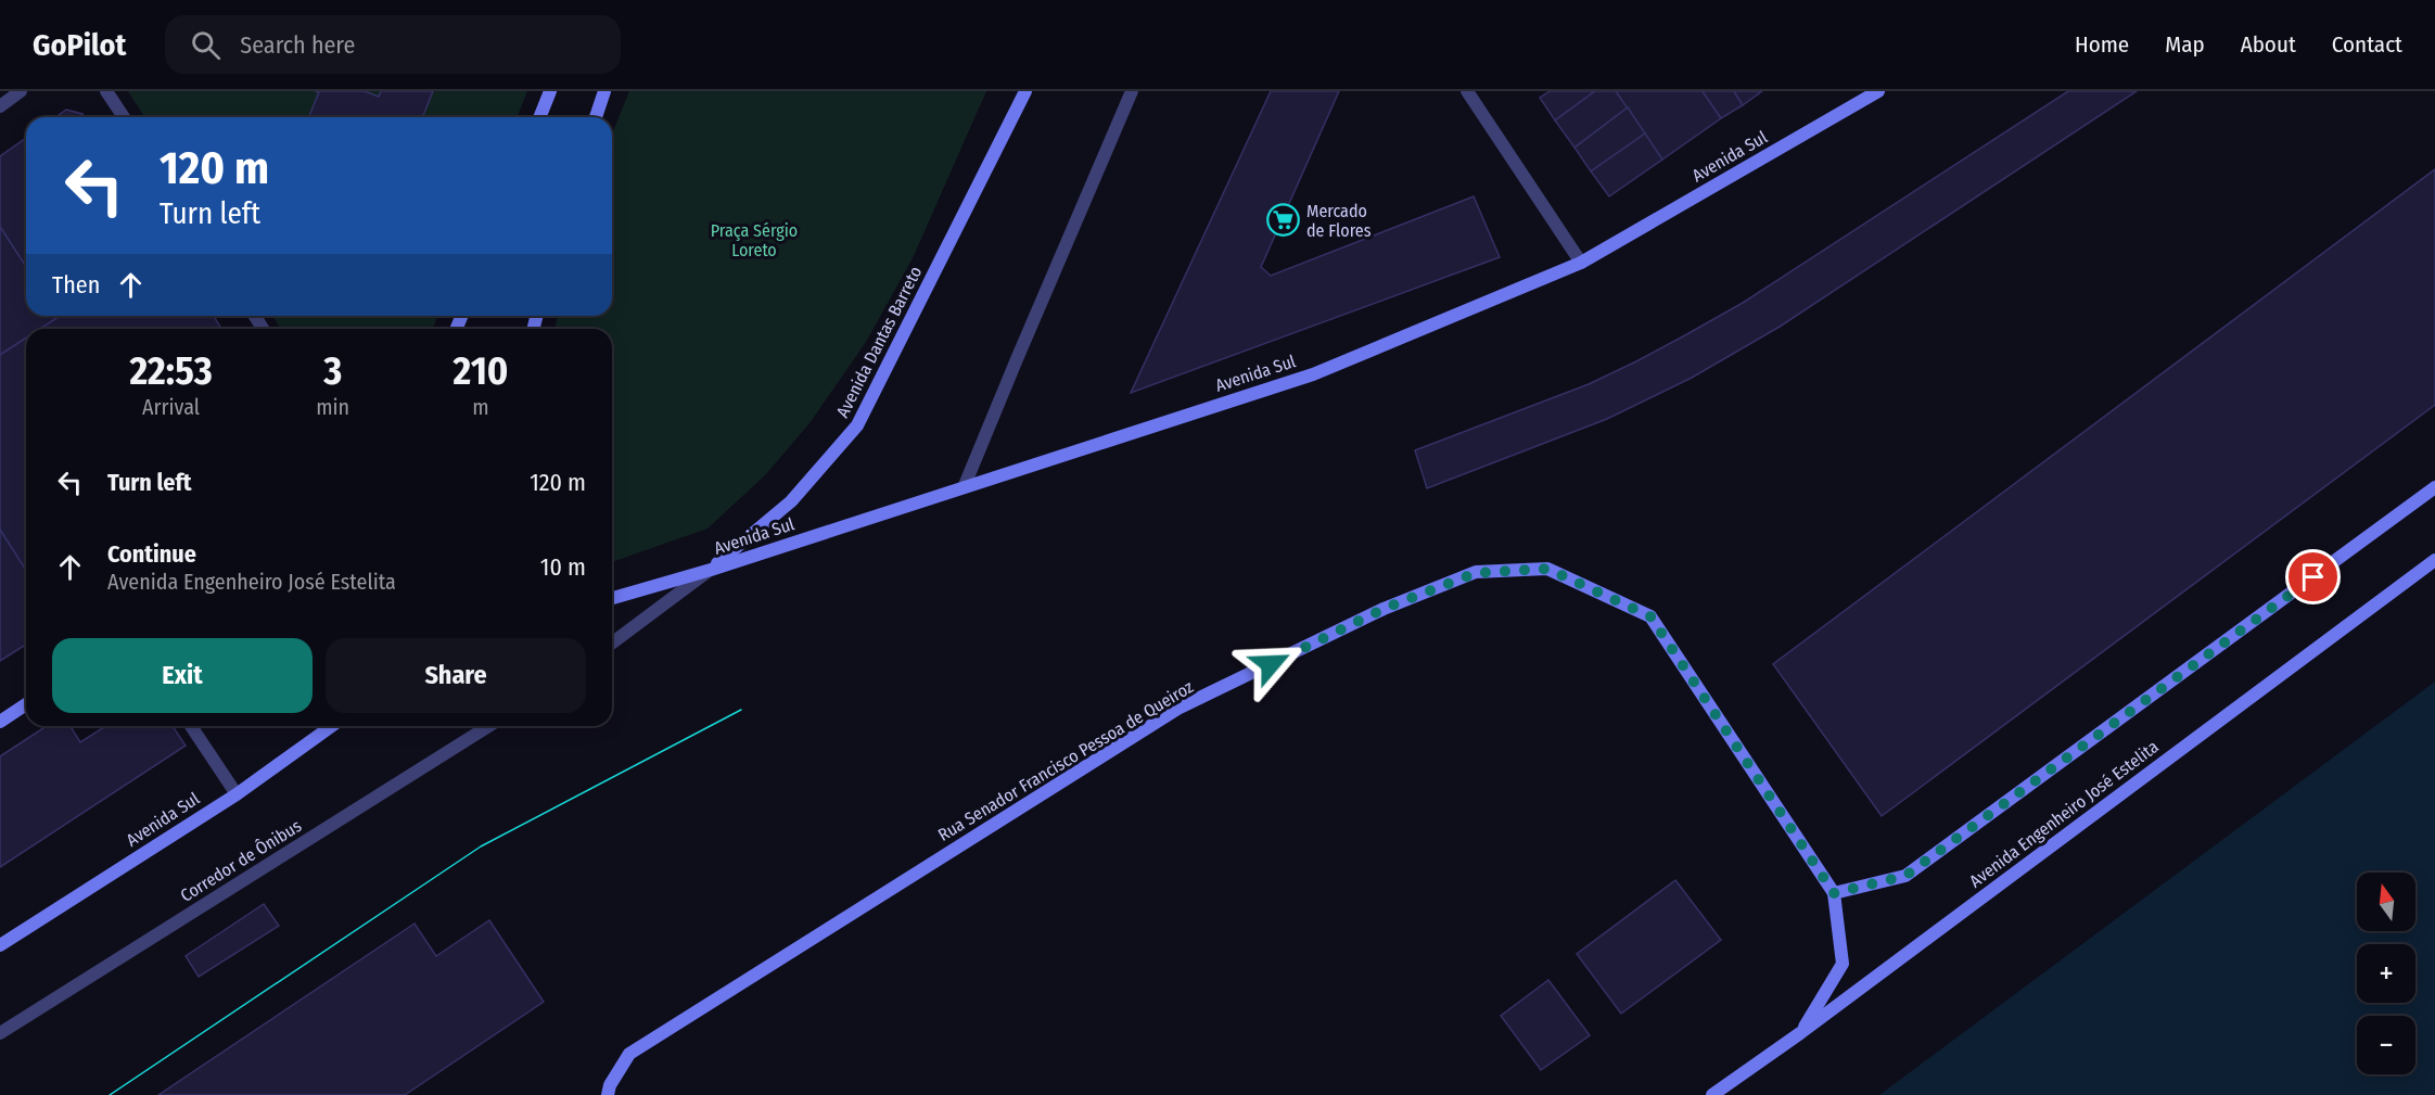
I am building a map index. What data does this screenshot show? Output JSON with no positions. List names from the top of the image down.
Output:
{
  "streets": {
    "main road": [
      "Avenida Sul",
      "Avenida Dantas Barreto",
      "Rua Senador Francisco Pessoa de Queiroz",
      "Avenida Engenheiro José Estelita"
    ],
    "street": ["Corredor de Ônibus"]
  },
  "crossings": [
    ["Avenida Sul", "Avenida Dantas Barreto"]
  ],
  "parks": ["Praça Sérgio Loreto"],
  "places": {
    "supermarket": ["Mercado de Flores"]
  },
  "north": "top",
  "page": {
    "header": "GoPilot",
    "search": "Search here",
    "nav": [
      "Home",
      "Map",
      "About",
      "Contact"
    ],
    "turn": ["120 m", "Turn left"],
    "then": "Then",
    "eta": [
      "22:53",
      "Arrival",
      "3",
      "min",
      "210",
      "m"
    ],
    "list": [
      {
        "name": "Turn left",
        "value": "120 m"
      },
      {
        "name": "Continue",
        "note": "Avenida Engenheiro José Estelita",
        "value": "10 m"
      }
    ],
    "buttons": ["Exit", "Share"],
    "map_buttons": ["+", "−"]
  }
}
